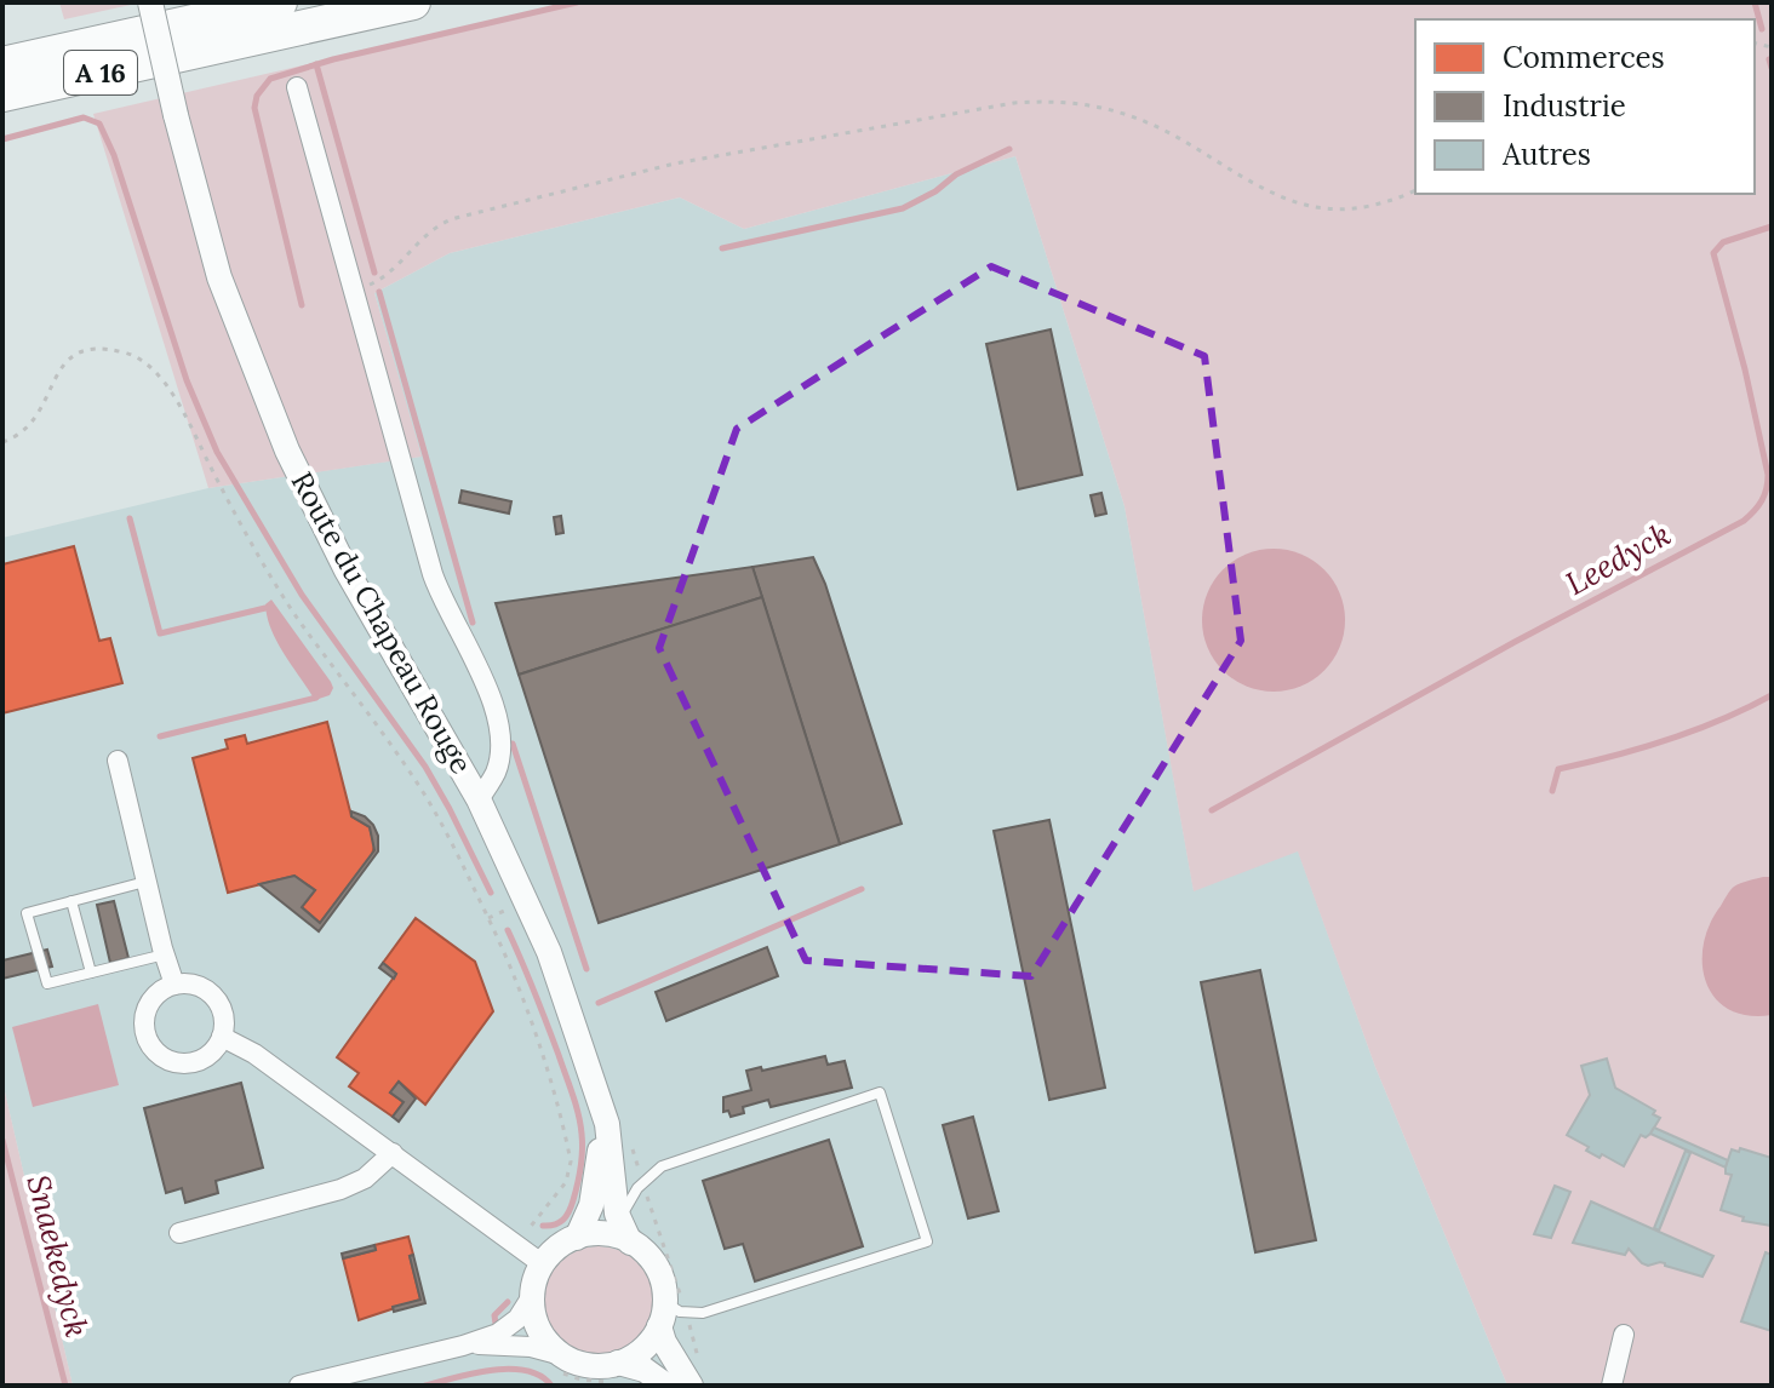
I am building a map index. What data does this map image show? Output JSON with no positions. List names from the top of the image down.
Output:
{
  "streets": {
    "highway": ["A 16"],
    "street": ["Route du Chapeau Rouge"]
  },
  "water": ["Leedyck", "Snaekedyck"],
  "legend": ["Commerces", "Industrie", "Autres"]
}
